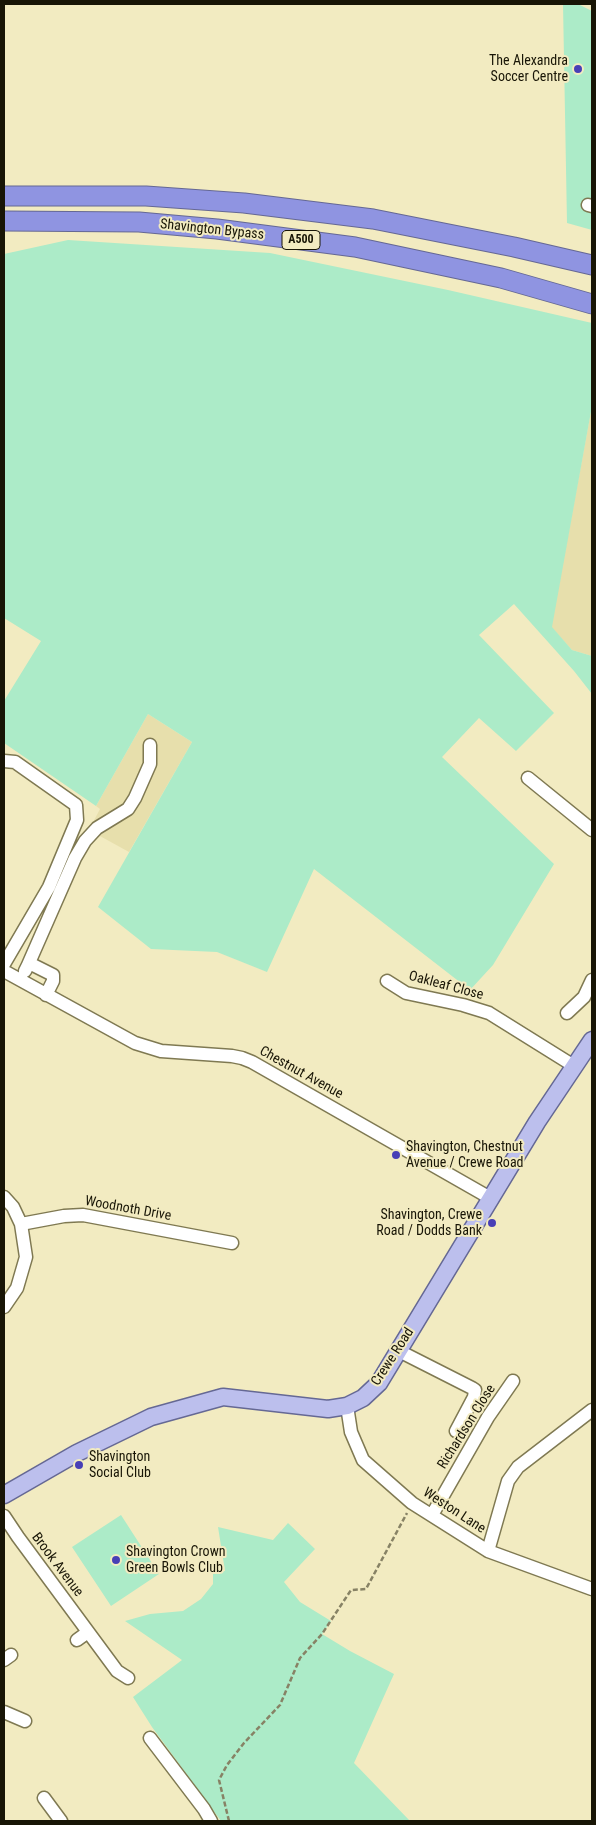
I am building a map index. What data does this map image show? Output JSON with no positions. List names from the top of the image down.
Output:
{
  "streets": {
    "highway": ["Shavington Bypass", "A500"],
    "main road": ["Crewe Road"],
    "street": [
      "Oakleaf Close",
      "Chestnut Avenue",
      "Woodnoth Drive",
      "Richardson Close",
      "Weston Lane",
      "Brook Avenue"
    ]
  },
  "crossings": [
    ["Oakleaf Close", "Crewe Road"],
    ["Chestnut Avenue", "Crewe Road"],
    ["Crewe Road", "Weston Lane"],
    ["Richardson Close", "Weston Lane"]
  ],
  "places": [
    "The Alexandra Soccer Centre",
    "Shavington, Chestnut Avenue / Crewe Road",
    "Shavington, Crewe Road / Dodds Bank",
    "Shavington Social Club",
    "Shavington Crown Green Bowls Club"
  ]
}
